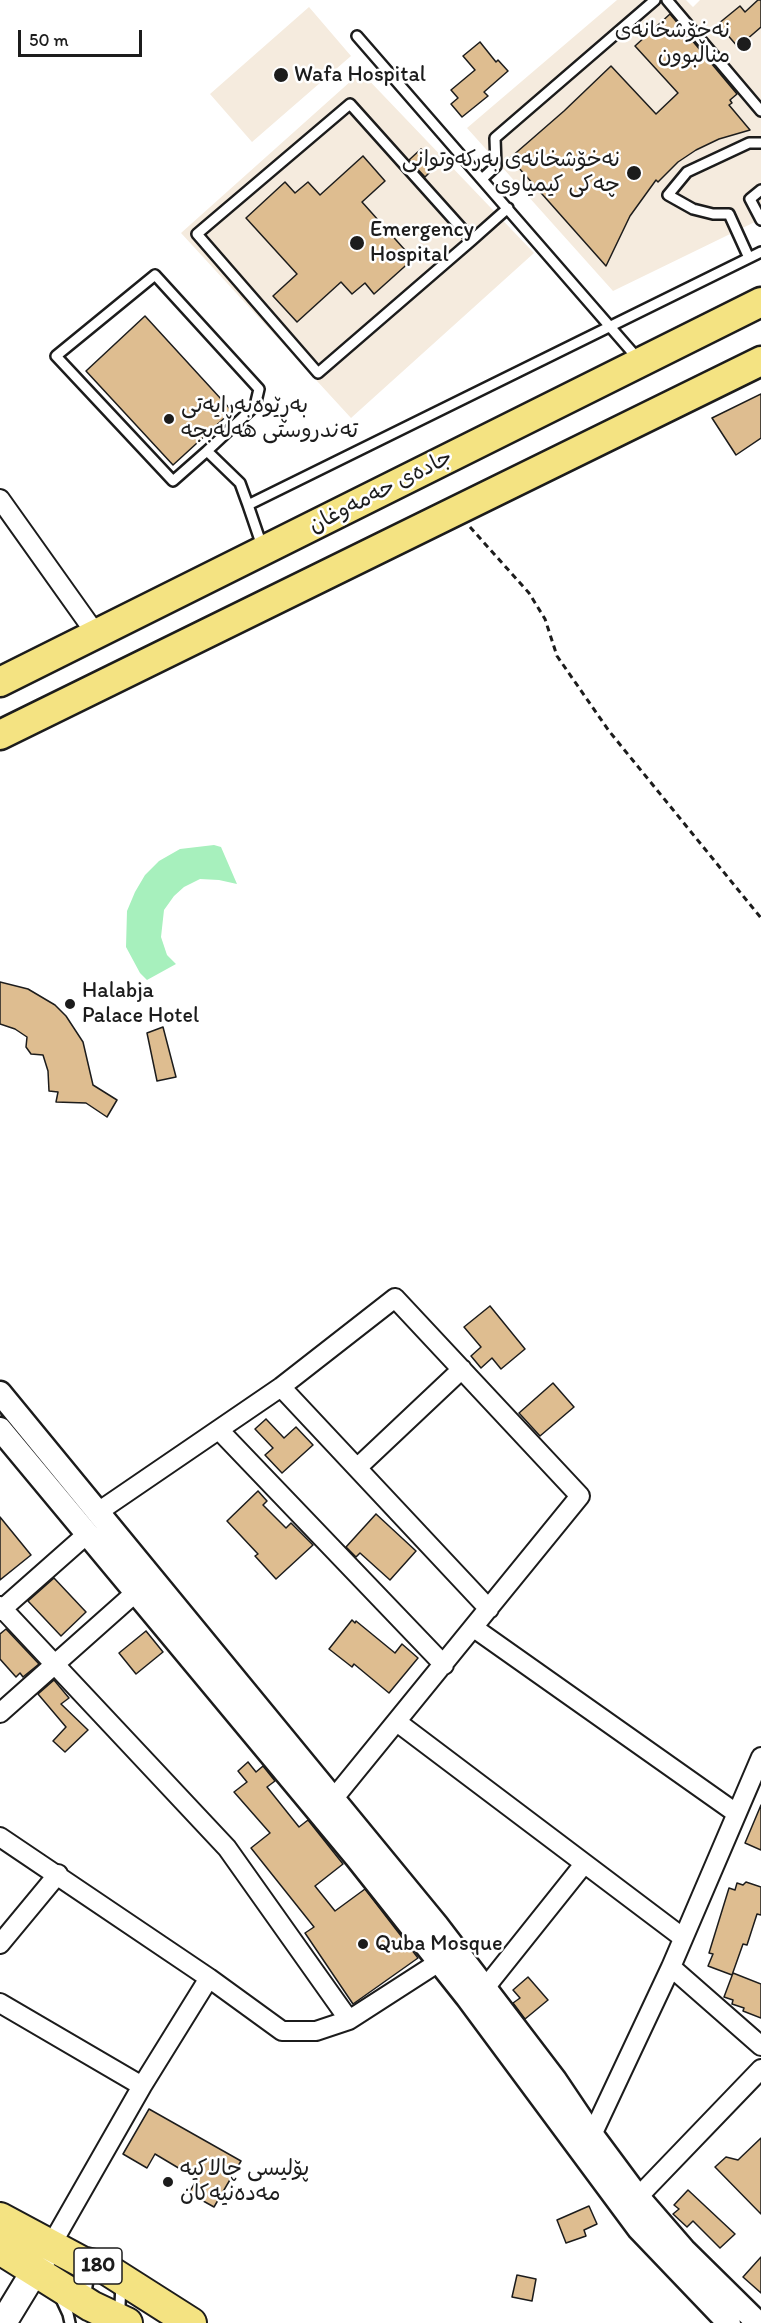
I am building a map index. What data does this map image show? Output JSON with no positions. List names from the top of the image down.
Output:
{
  "streets": {
    "highway": ["180"],
    "main road": ["جادەی حەمەوغان"]
  },
  "places": [
    "نەخۆشخانەی مناڵبوون",
    "Wafa Hospital",
    "نەخۆشخانەی بەرکەوتوانی چەکی کیمیاوی",
    "Emergency Hospital",
    "بەڕێوەبەرایەتی تەندروستی هەڵەبجە",
    "Halabja Palace Hotel",
    "Quba Mosque",
    "پۆلیسی چالاکیە مەدەنیەکان"
  ],
  "scale_bar": "50 m"
}
